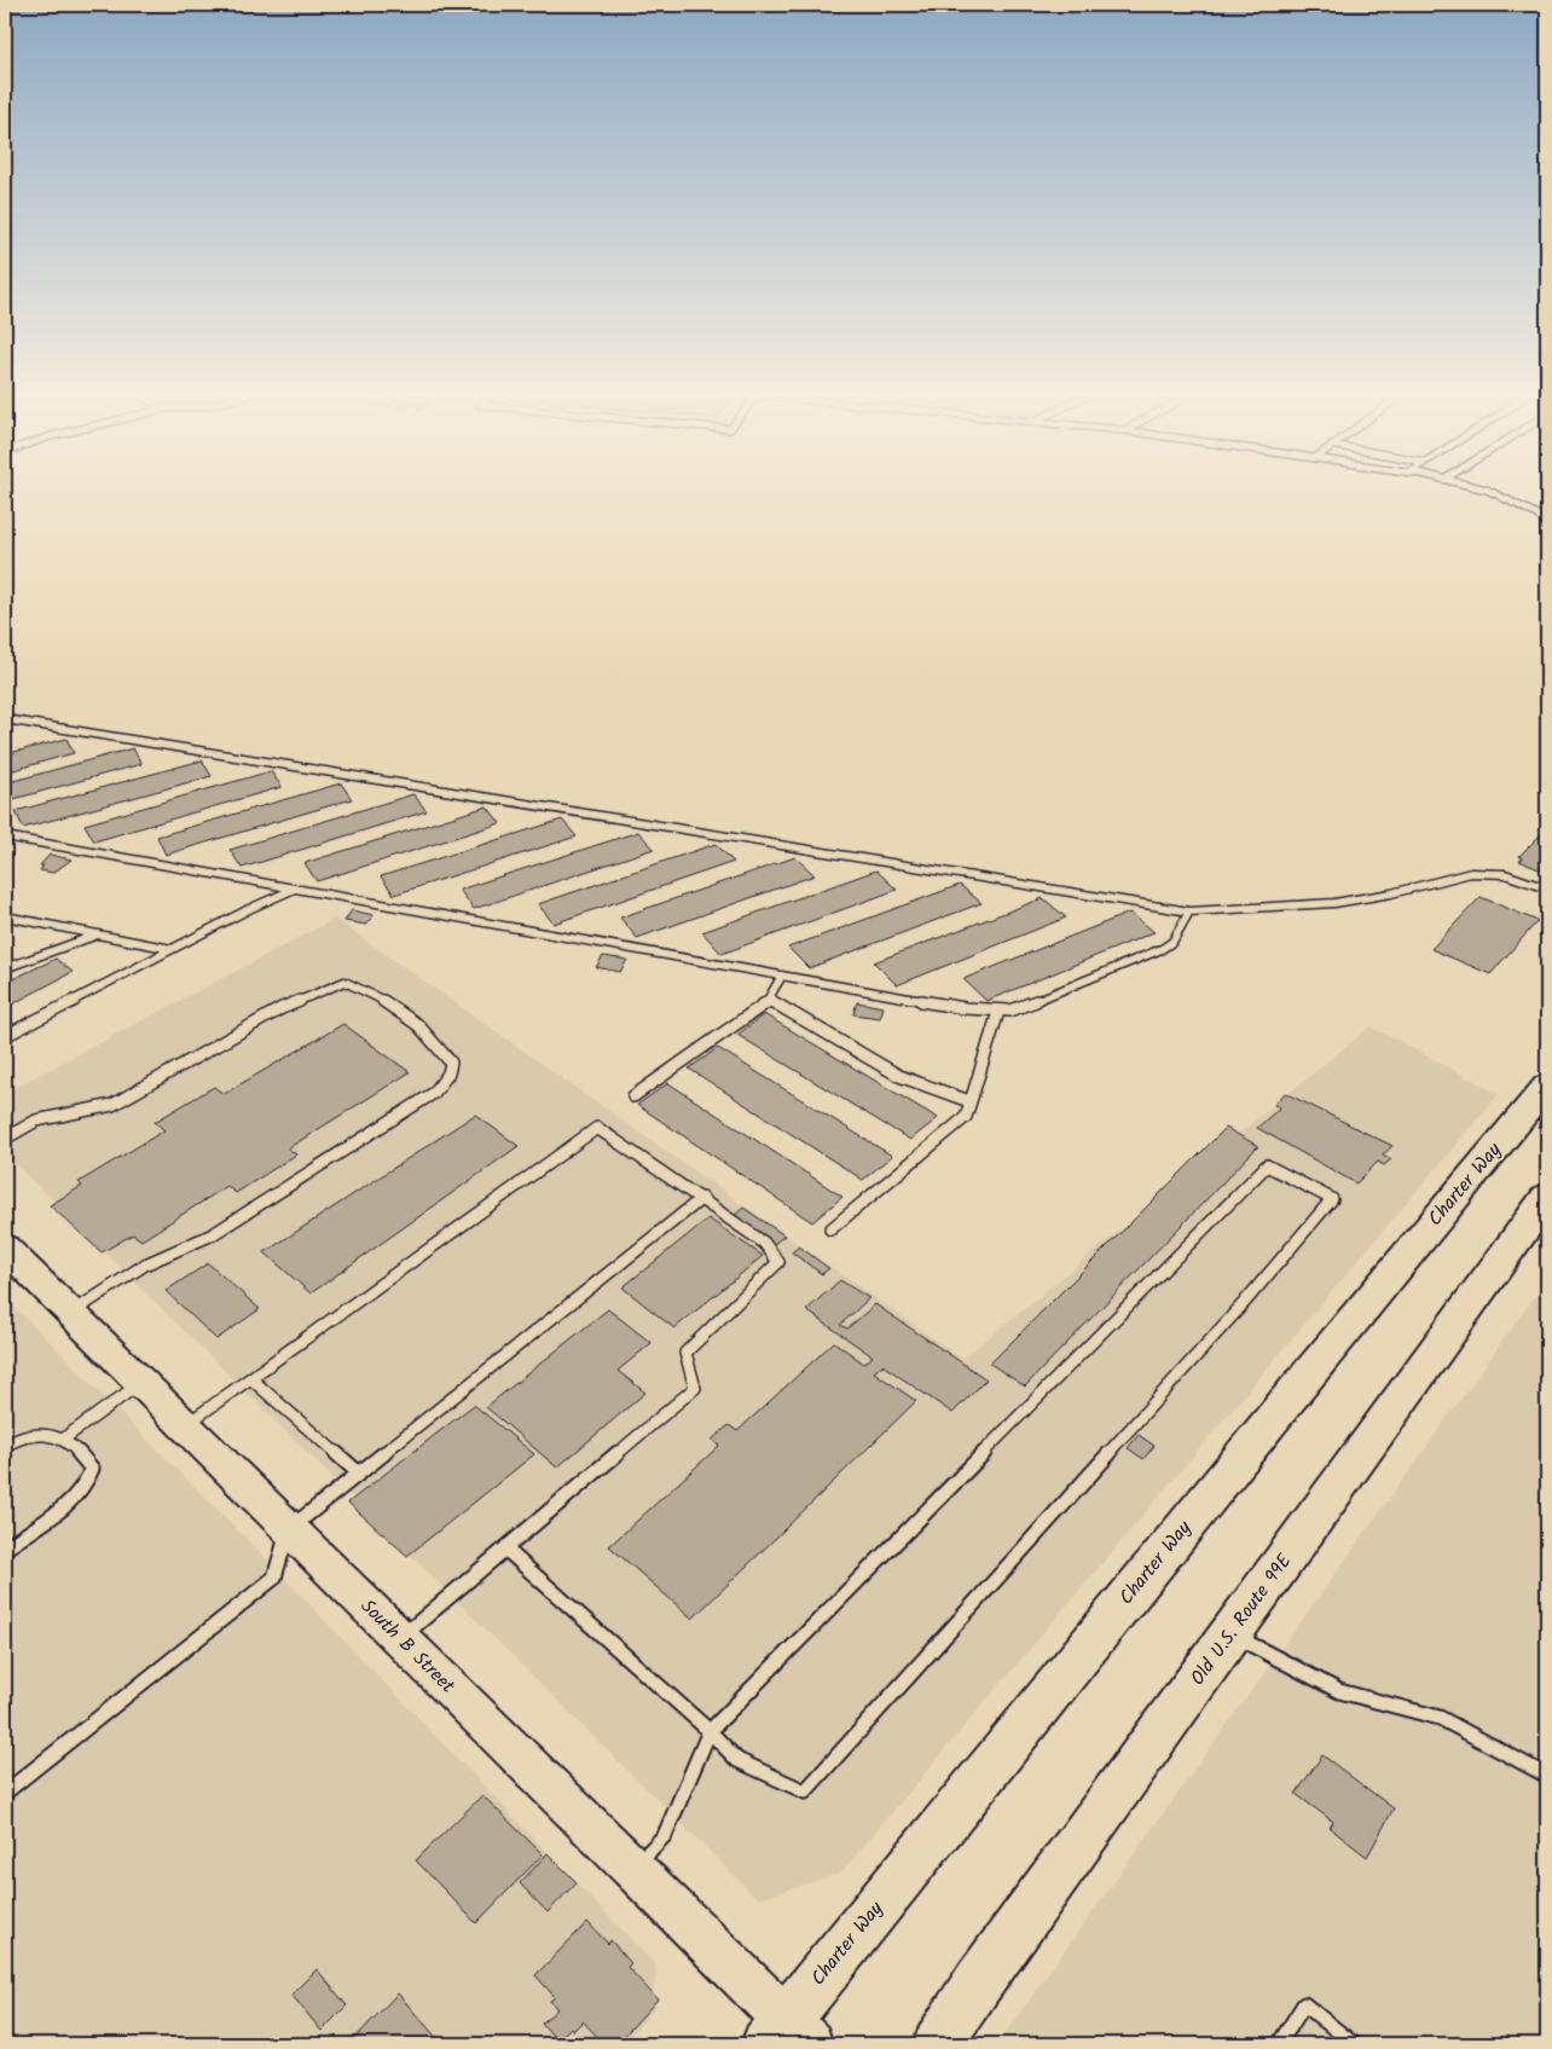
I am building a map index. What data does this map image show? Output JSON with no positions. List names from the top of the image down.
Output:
{
  "streets": {
    "main road": ["Charter Way", "Old U.S. Route 99E"],
    "street": ["South B Street"]
  },
  "crossings": [
    ["Charter Way", "South B Street"]
  ]
}
